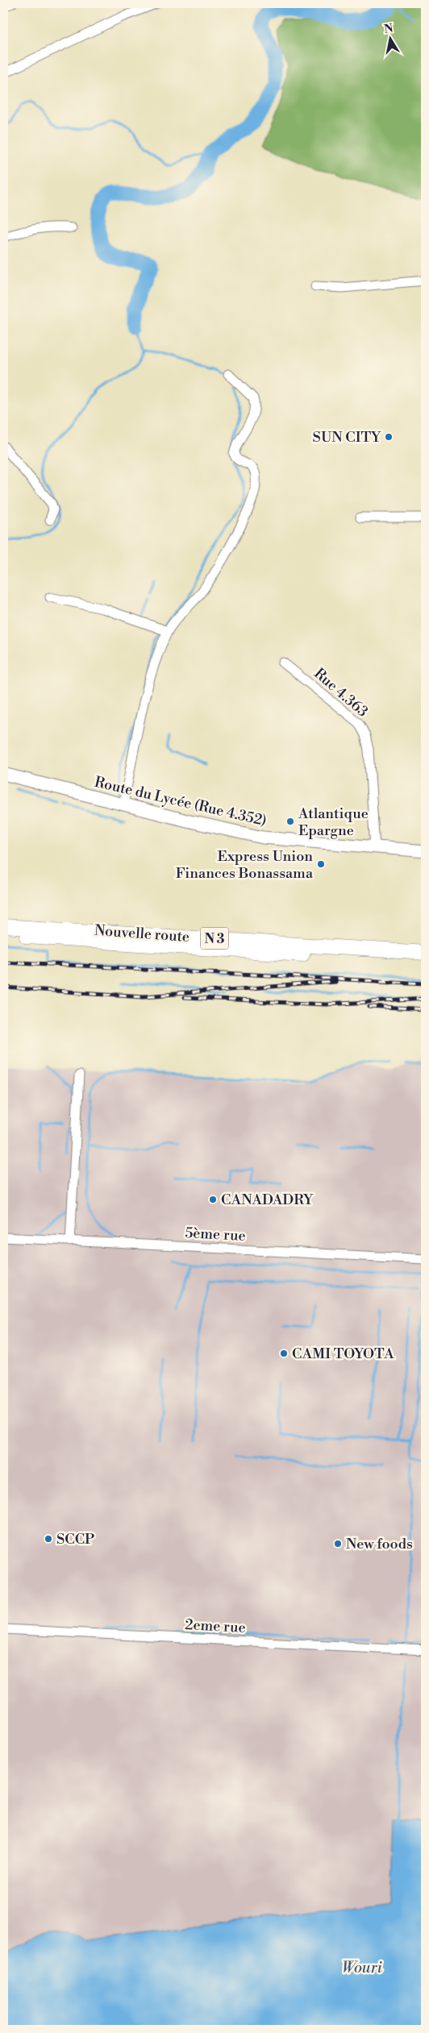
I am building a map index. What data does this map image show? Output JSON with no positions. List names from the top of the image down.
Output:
{
  "streets": {
    "highway": ["Nouvelle route", "N 3"],
    "main road": ["Route du Lycée (Rue 4.352)"],
    "street": ["Rue 4.363", "5ème rue", "2eme rue"]
  },
  "crossings": [
    ["Rue 4.363", "Route du Lycée (Rue 4.352)"]
  ],
  "water": ["Wouri"],
  "places": [
    "SUN CITY",
    "Atlantique Epargne",
    "Express Union Finances Bonassama",
    "CANADADRY",
    "CAMI TOYOTA",
    "SCCP",
    "New foods"
  ],
  "north": "top"
}
